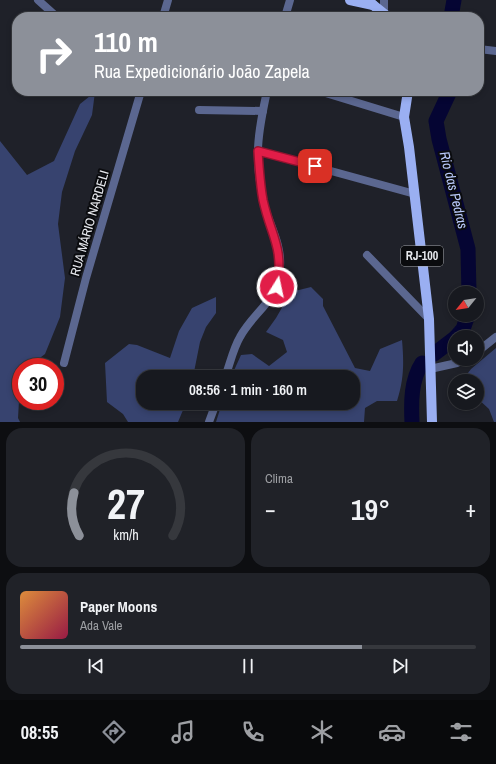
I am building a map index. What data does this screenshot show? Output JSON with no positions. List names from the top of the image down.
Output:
{
  "streets": {
    "main road": ["RJ-100"],
    "street": ["RUA MÁRIO NARDELI"]
  },
  "water": ["Rio das Pedras"],
  "north": "bottom left",
  "page": {
    "turn": ["110 m", "Rua Expedicionário João Zapela"],
    "limit": "30",
    "trip": "08:56 · 1 min · 160 m",
    "tile": "Clima",
    "heat": ["−", "19°", "+"],
    "song": ["Paper Moons", "Ada Vale"],
    "tabs": "08:55",
    "gauge": ["27", "km/h"]
  }
}
